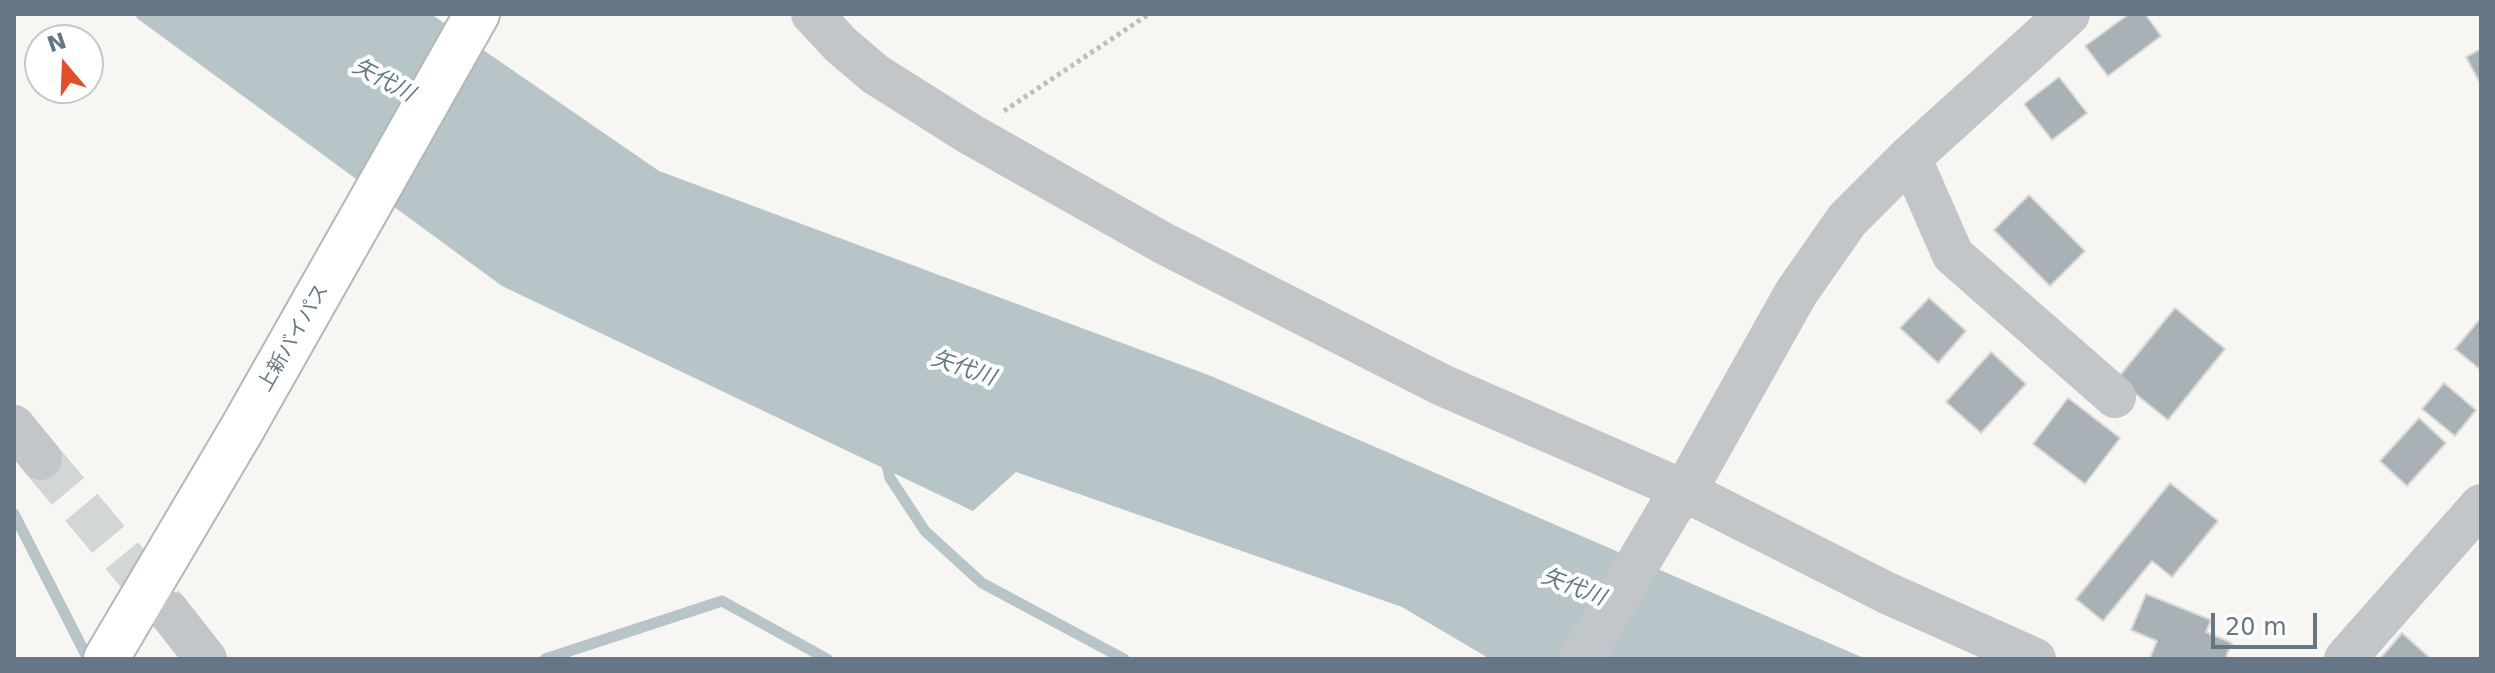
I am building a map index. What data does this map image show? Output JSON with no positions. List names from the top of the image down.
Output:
{
  "streets": {
    "highway": ["上新バイパス"]
  },
  "water": ["矢代川"],
  "scale_bar": "20 m",
  "north": "top"
}
